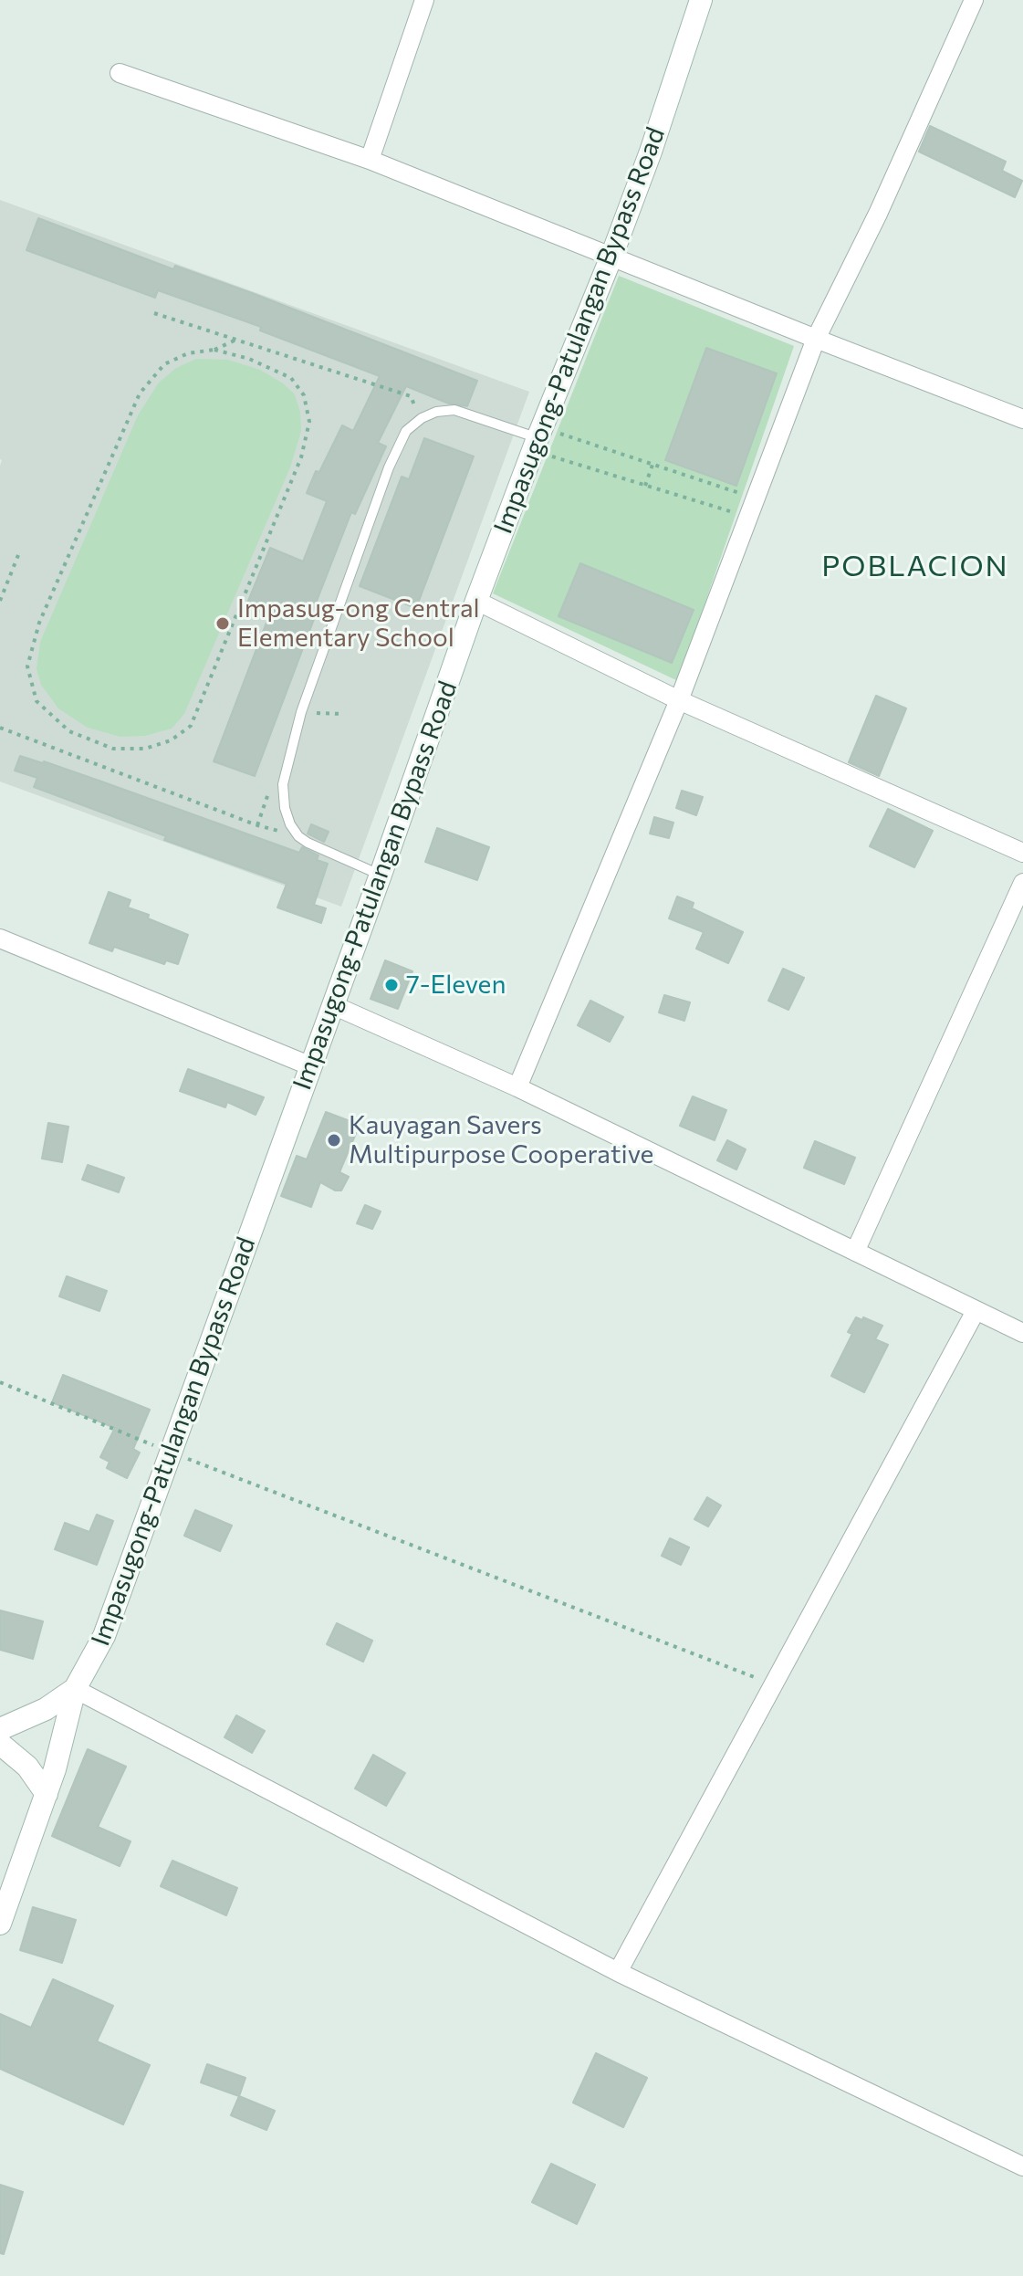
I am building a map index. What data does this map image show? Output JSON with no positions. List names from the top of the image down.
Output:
{
  "streets": {
    "main road": ["Impasugong-Patulangan Bypass Road"]
  },
  "districts": ["POBLACION"],
  "places": ["Impasug-ong Central Elementary School", "7-Eleven", "Kauyagan Savers Multipurpose Cooperative"]
}
